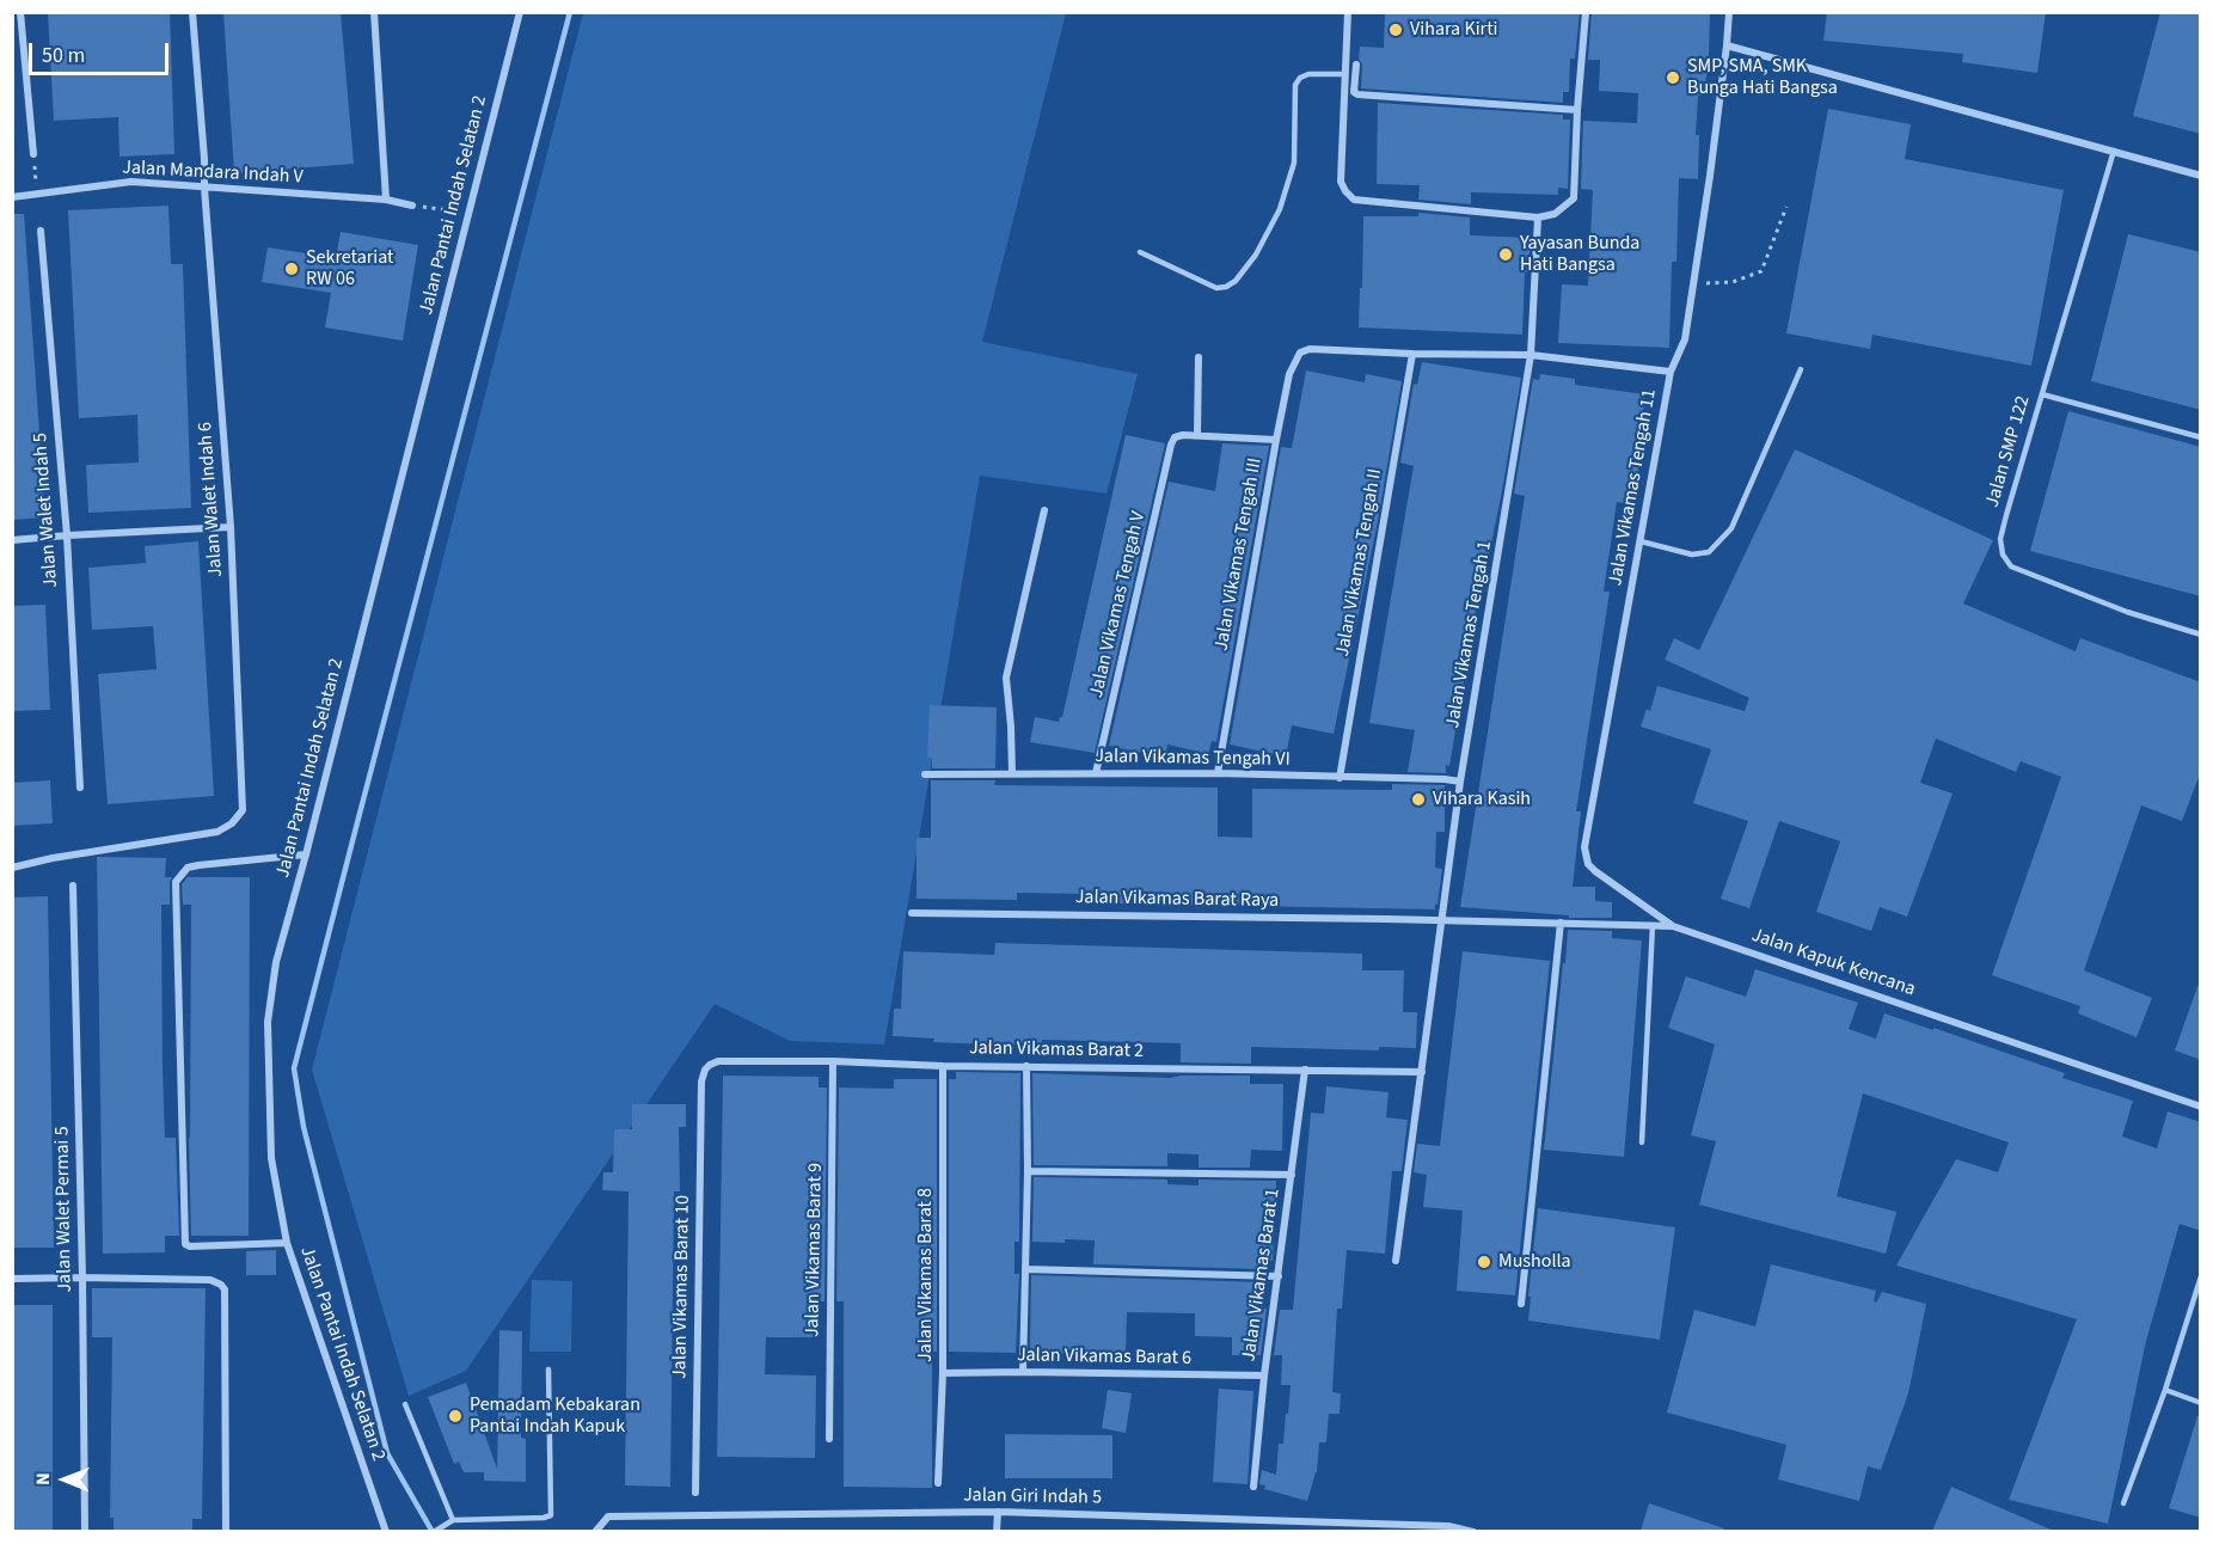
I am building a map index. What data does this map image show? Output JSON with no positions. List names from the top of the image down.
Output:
{
  "streets": {
    "street": [
      "Jalan Mandara Indah V",
      "Jalan Pantai Indah Selatan 2",
      "Jalan Vikamas Tengah 11",
      "Jalan Walet Indah 6",
      "Jalan Walet Indah 5",
      "Jalan Vikamas Tengah III",
      "Jalan Vikamas Tengah II",
      "Jalan Vikamas Tengah V",
      "Jalan Vikamas Tengah 1",
      "Jalan Vikamas Tengah VI",
      "Jalan Vikamas Barat Raya",
      "Jalan Kapuk Kencana",
      "Jalan Vikamas Barat 2",
      "Jalan Walet Permai 5",
      "Jalan Vikamas Barat 9",
      "Jalan Vikamas Barat 8",
      "Jalan Vikamas Barat 1",
      "Jalan Vikamas Barat 10",
      "Jalan Vikamas Barat 6",
      "Jalan Giri Indah 5"
    ],
    "lane": ["Jalan SMP 122"]
  },
  "crossings": [
    ["Jalan Mandara Indah V", "Jalan Walet Indah 6"],
    ["Jalan Vikamas Tengah 11", "Jalan Kapuk Kencana"],
    ["Jalan Vikamas Tengah III", "Jalan Vikamas Tengah II"],
    ["Jalan Vikamas Tengah III", "Jalan Vikamas Tengah VI"],
    ["Jalan Vikamas Tengah II", "Jalan Vikamas Tengah VI"],
    ["Jalan Vikamas Tengah V", "Jalan Vikamas Tengah VI"],
    ["Jalan Vikamas Tengah 1", "Jalan Vikamas Tengah VI"],
    ["Jalan Vikamas Tengah 1", "Jalan Vikamas Barat Raya"],
    ["Jalan Vikamas Tengah 1", "Jalan Kapuk Kencana"],
    ["Jalan Vikamas Barat Raya", "Jalan Kapuk Kencana"],
    ["Jalan Vikamas Barat 2", "Jalan Vikamas Barat 9"],
    ["Jalan Vikamas Barat 2", "Jalan Vikamas Barat 8"],
    ["Jalan Vikamas Barat 2", "Jalan Vikamas Barat 1"],
    ["Jalan Vikamas Barat 2", "Jalan Vikamas Barat 10"],
    ["Jalan Vikamas Barat 8", "Jalan Vikamas Barat 6"],
    ["Jalan Vikamas Barat 1", "Jalan Vikamas Barat 6"]
  ],
  "places": [
    "Vihara Kirti",
    "SMP, SMA, SMK Bunga Hati Bangsa",
    "Yayasan Bunda Hati Bangsa",
    "Sekretariat RW 06",
    "Vihara Kasih",
    "Musholla",
    "Pemadam Kebakaran Pantai Indah Kapuk"
  ],
  "scale_bar": "50 m",
  "north": "left"
}
